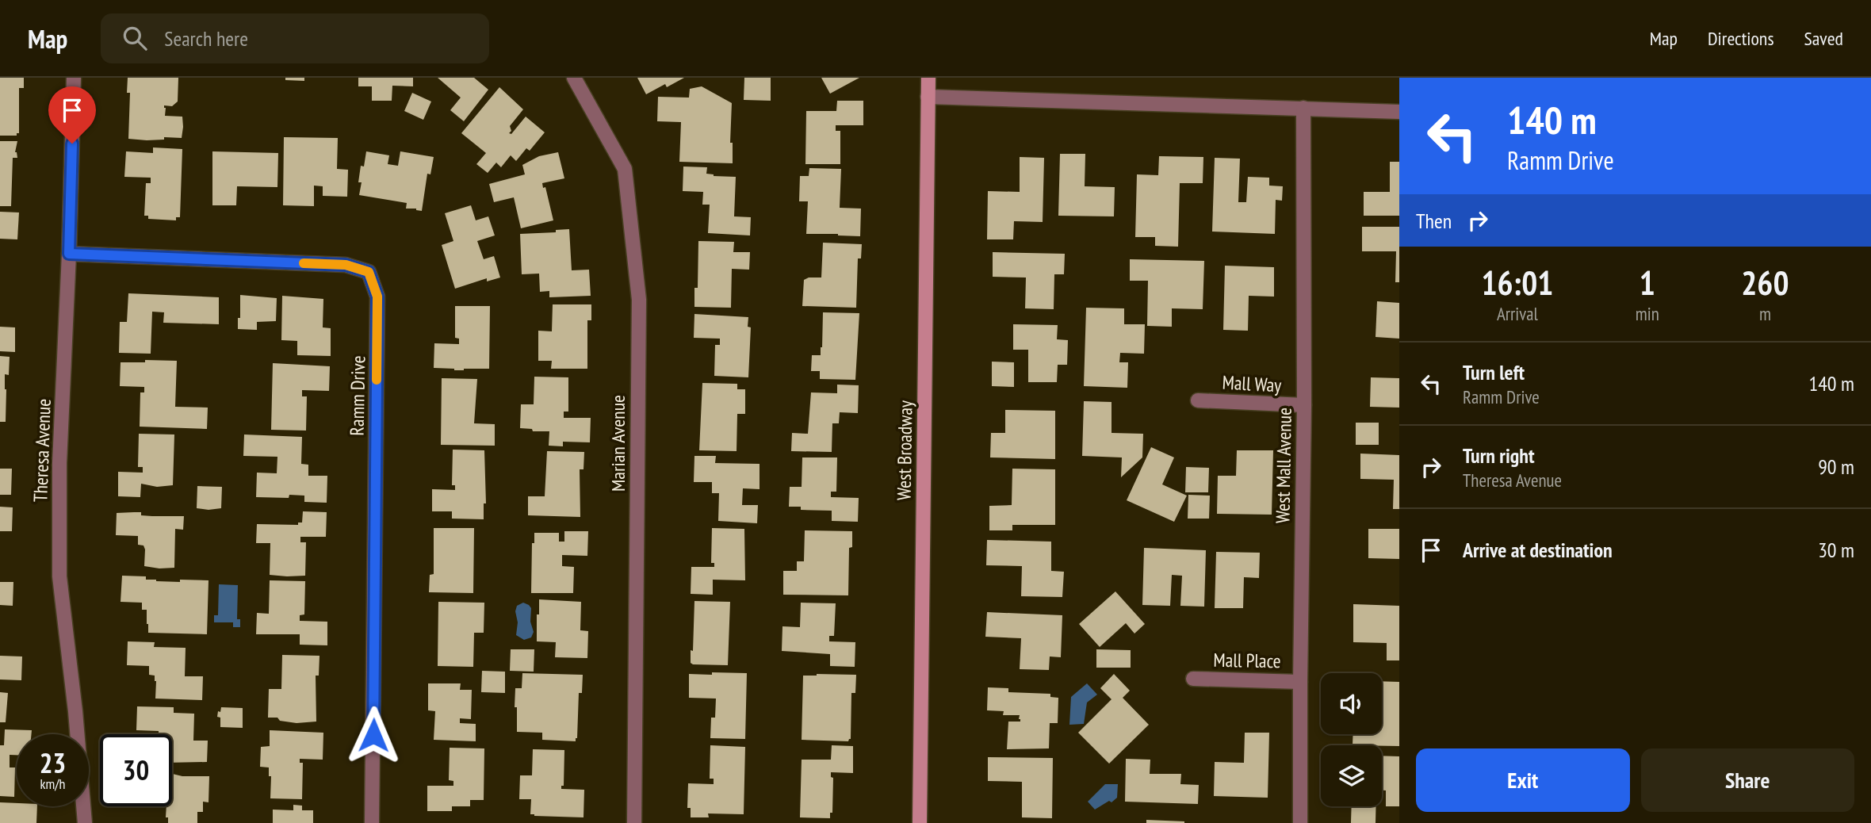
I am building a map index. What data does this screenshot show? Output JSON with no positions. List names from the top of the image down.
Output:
{
  "streets": {
    "main road": ["West Broadway"],
    "street": [
      "Mall Way",
      "Ramm Drive",
      "Marian Avenue",
      "Theresa Avenue",
      "West Mall Avenue",
      "Mall Place"
    ]
  },
  "crossings": [
    ["Mall Way", "West Mall Avenue"],
    ["Ramm Drive", "Theresa Avenue"],
    ["West Mall Avenue", "Mall Place"]
  ],
  "page": {
    "header": "Map",
    "search": "Search here",
    "nav": ["Map", "Directions", "Saved"],
    "turn": ["140 m", "Ramm Drive"],
    "then": "Then",
    "eta": [
      "16:01",
      "Arrival",
      "1",
      "min",
      "260",
      "m"
    ],
    "list": [
      {
        "name": "Turn left",
        "note": "Ramm Drive",
        "value": "140 m"
      },
      {
        "name": "Turn right",
        "note": "Theresa Avenue",
        "value": "90 m"
      },
      {
        "name": "Arrive at destination",
        "value": "30 m"
      }
    ],
    "speed": "23 km/h",
    "limit": "30",
    "buttons": ["Exit", "Share"]
  }
}
